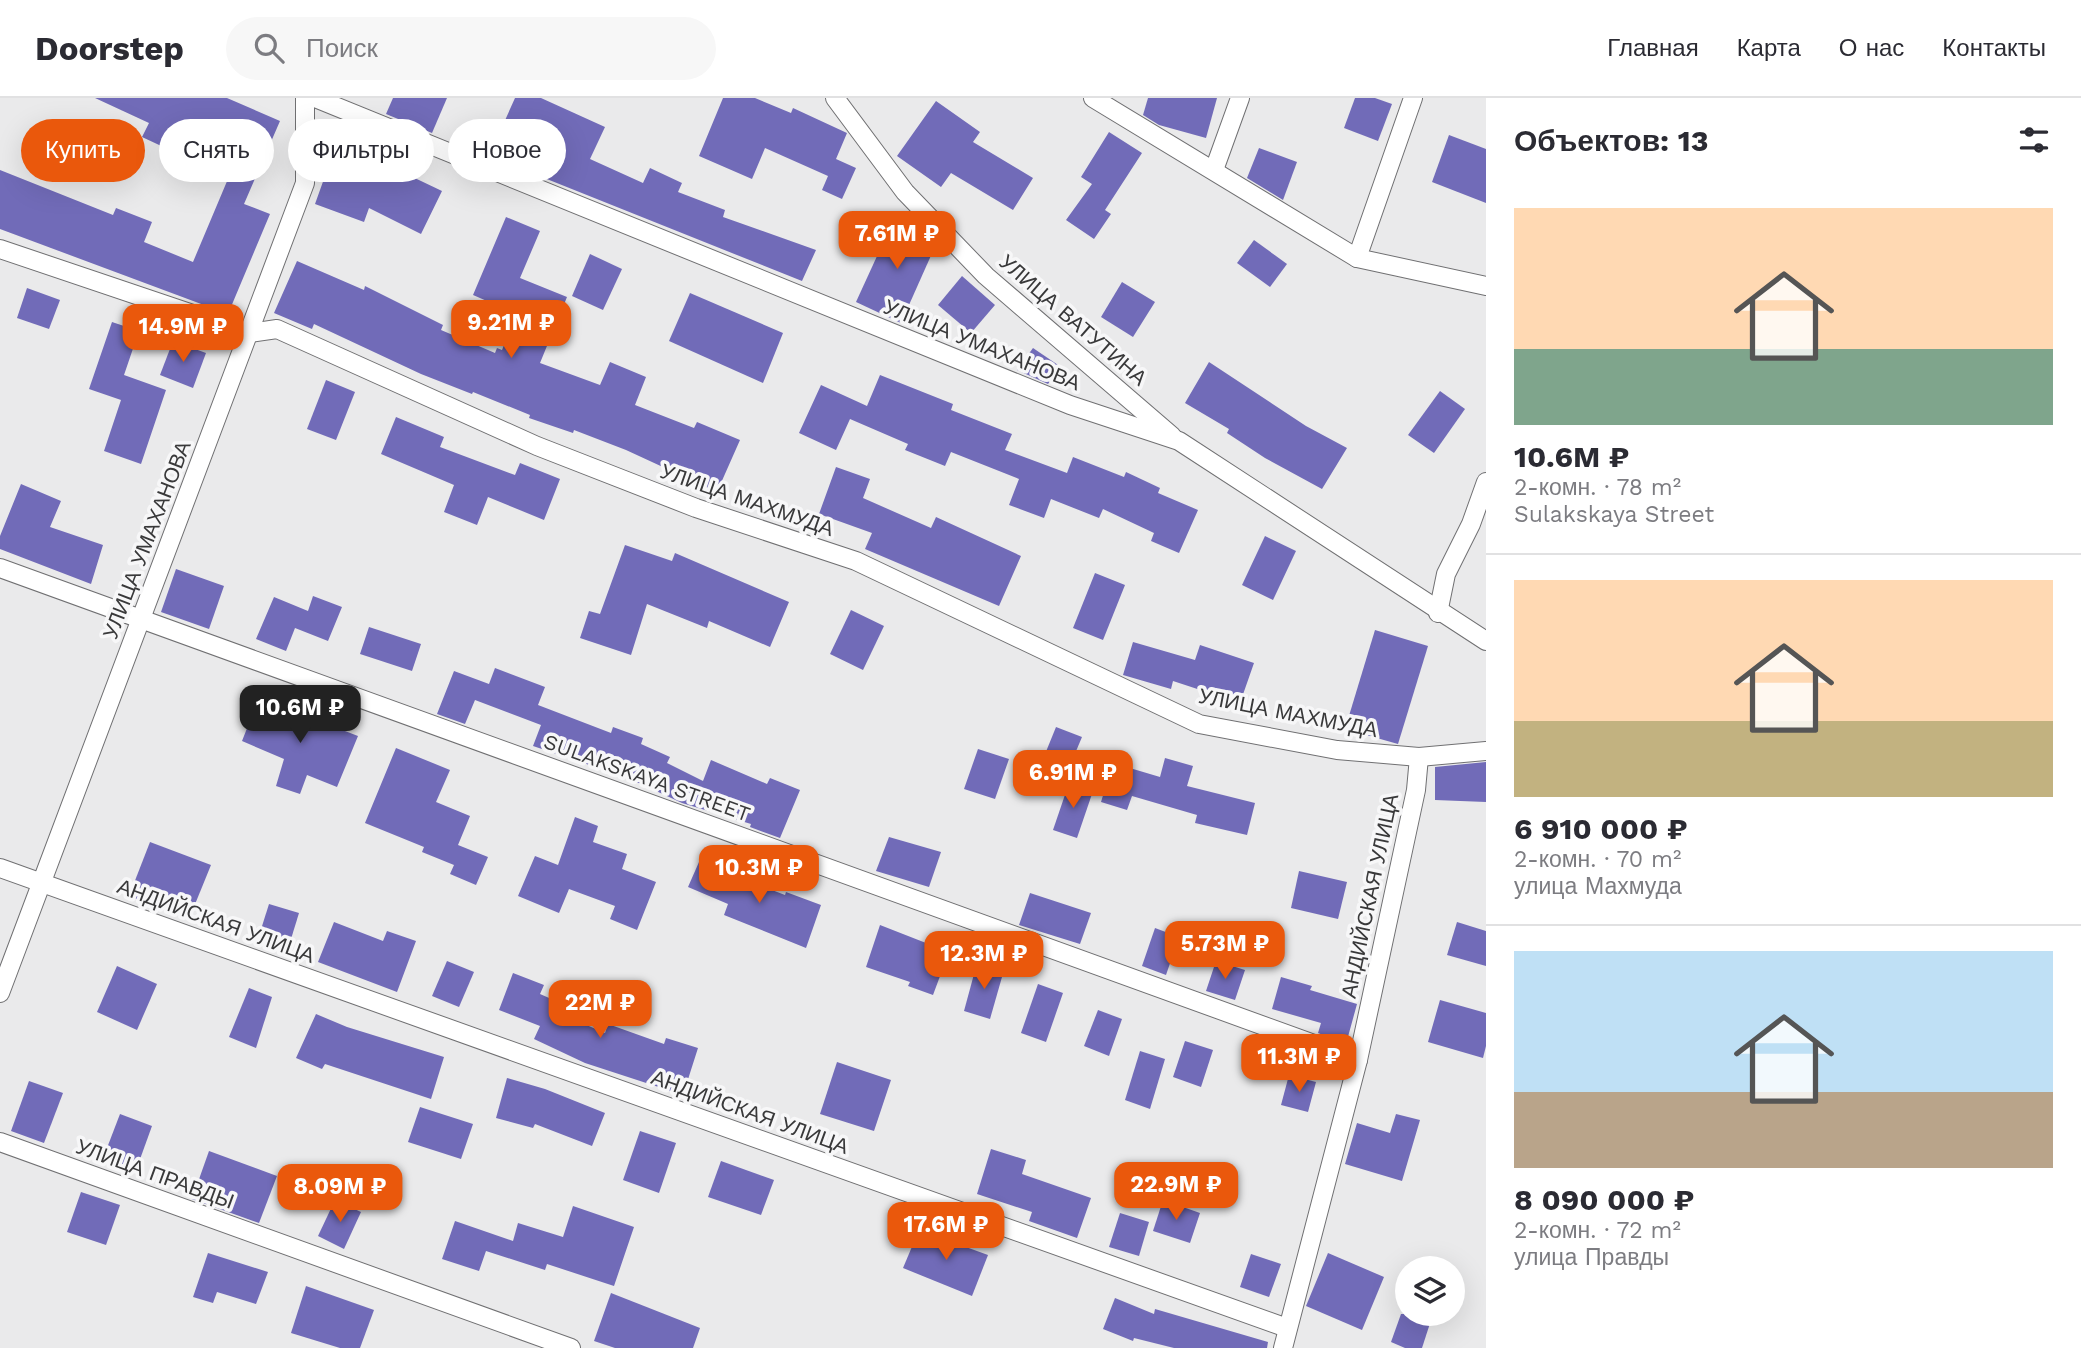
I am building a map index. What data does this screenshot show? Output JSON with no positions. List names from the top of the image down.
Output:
{
  "streets": {
    "street": [
      "УЛИЦА ВАТУТИНА",
      "УЛИЦА УМАХАНОВА",
      "УЛИЦА МАХМУДА",
      "SULAKSKAYA STREET",
      "АНДИЙСКАЯ УЛИЦА",
      "УЛИЦА ПРАВДЫ"
    ]
  },
  "crossings": [
    ["УЛИЦА ВАТУТИНА", "УЛИЦА УМАХАНОВА"],
    ["УЛИЦА УМАХАНОВА", "УЛИЦА МАХМУДА"],
    ["УЛИЦА УМАХАНОВА", "SULAKSKAYA STREET"],
    ["УЛИЦА УМАХАНОВА", "АНДИЙСКАЯ УЛИЦА"],
    ["УЛИЦА МАХМУДА", "АНДИЙСКАЯ УЛИЦА"],
    ["SULAKSKAYA STREET", "АНДИЙСКАЯ УЛИЦА"]
  ],
  "page": {
    "header": "Doorstep",
    "search": "Поиск",
    "nav": [
      "Главная",
      "Карта",
      "О нас",
      "Контакты"
    ],
    "heading": "Объектов: 13",
    "chip": [
      "Купить",
      "Снять",
      "Фильтры",
      "Новое"
    ],
    "list": [
      {
        "name": "10.6M ₽",
        "note": "2-комн. · 78 m² · Sulakskaya Street"
      },
      {
        "name": "6 910 000 ₽",
        "note": "2-комн. · 70 m² · улица Махмуда"
      },
      {
        "name": "8 090 000 ₽",
        "note": "2-комн. · 72 m² · улица Правды"
      }
    ],
    "price": [
      "7.61M ₽",
      "9.21M ₽",
      "14.9M ₽",
      "10.6M ₽",
      "6.91M ₽",
      "10.3M ₽",
      "5.73M ₽",
      "12.3M ₽",
      "22M ₽",
      "11.3M ₽",
      "22.9M ₽",
      "8.09M ₽",
      "17.6M ₽"
    ]
  }
}
